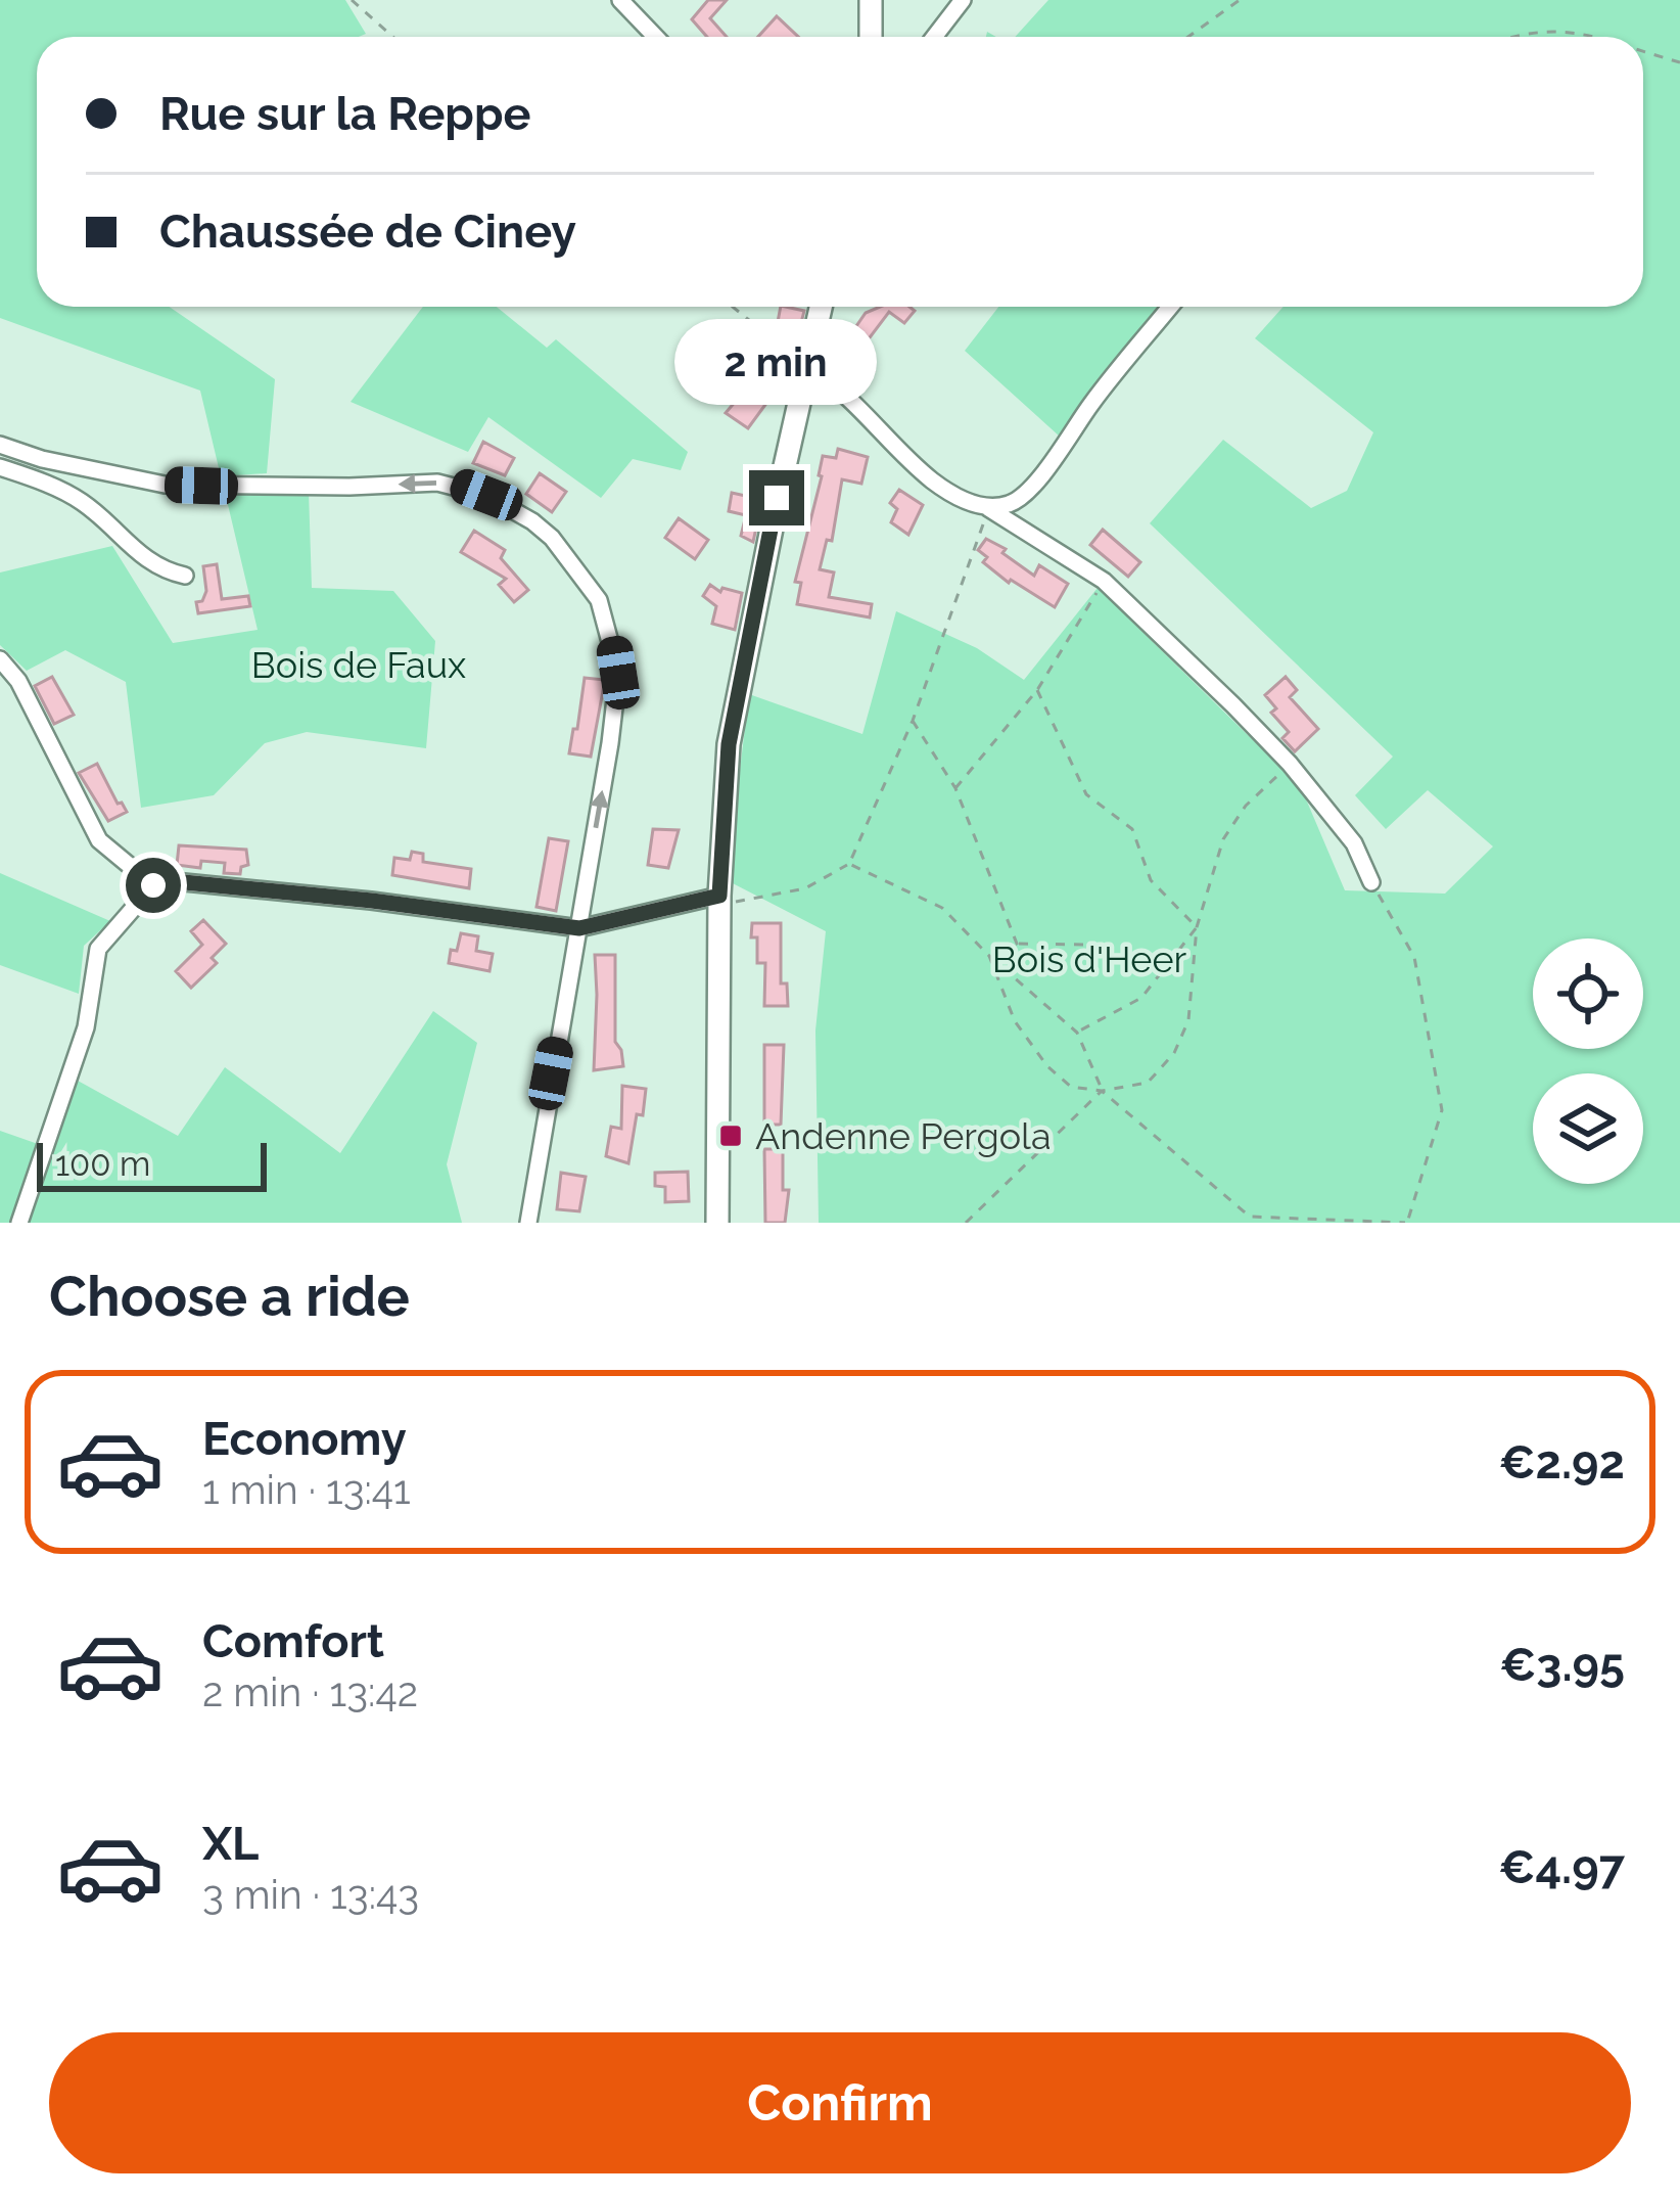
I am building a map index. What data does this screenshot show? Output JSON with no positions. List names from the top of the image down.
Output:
{
  "parks": ["Bois de Faux", "Bois d'Heer"],
  "places": {
    "transit": ["Andenne Pergola"]
  },
  "scale_bar": "100 m",
  "page": {
    "banner": ["Rue sur la Reppe", "Chaussée de Ciney"],
    "bubble": "2 min",
    "scale": "100 m",
    "heading": "Choose a ride",
    "list": [
      {
        "name": "Economy",
        "note": "1 min · 13:41",
        "value": "€2.92"
      },
      {
        "name": "Comfort",
        "note": "2 min · 13:42",
        "value": "€3.95"
      },
      {
        "name": "XL",
        "note": "3 min · 13:43",
        "value": "€4.97"
      }
    ],
    "buttons": "Confirm"
  }
}
